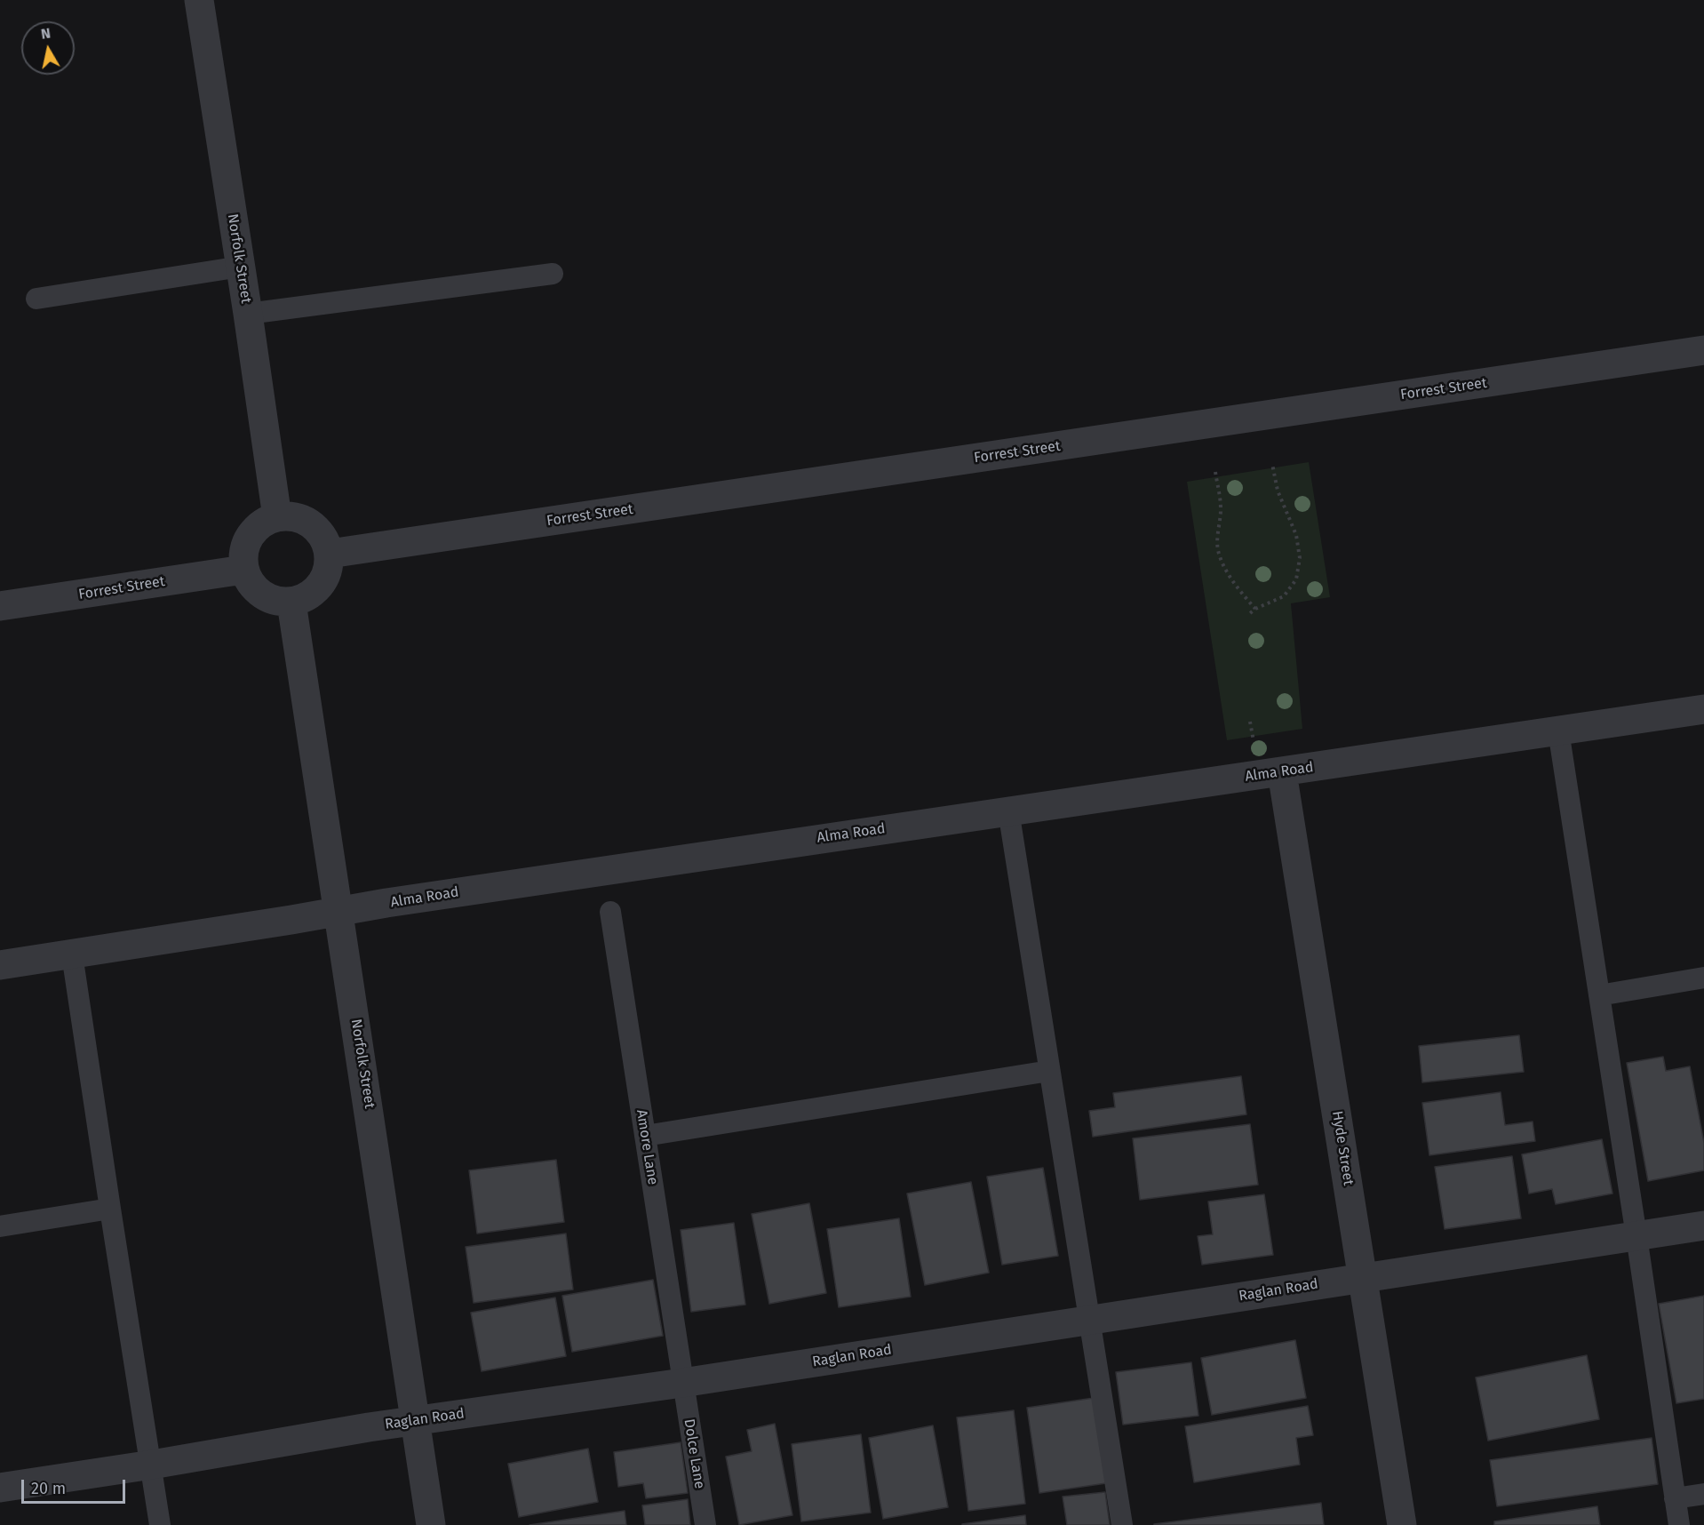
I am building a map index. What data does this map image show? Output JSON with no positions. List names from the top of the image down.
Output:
{
  "streets": {
    "street": [
      "Norfolk Street",
      "Forrest Street",
      "Alma Road",
      "Hyde Street",
      "Raglan Road"
    ],
    "lane": ["Amore Lane", "Dolce Lane"]
  },
  "crossings": [
    ["Norfolk Street", "Forrest Street"],
    ["Norfolk Street", "Alma Road"],
    ["Norfolk Street", "Raglan Road"],
    ["Alma Road", "Hyde Street"],
    ["Amore Lane", "Raglan Road"],
    ["Amore Lane", "Dolce Lane"],
    ["Hyde Street", "Raglan Road"],
    ["Raglan Road", "Dolce Lane"]
  ],
  "scale_bar": "20 m",
  "north": "top"
}
